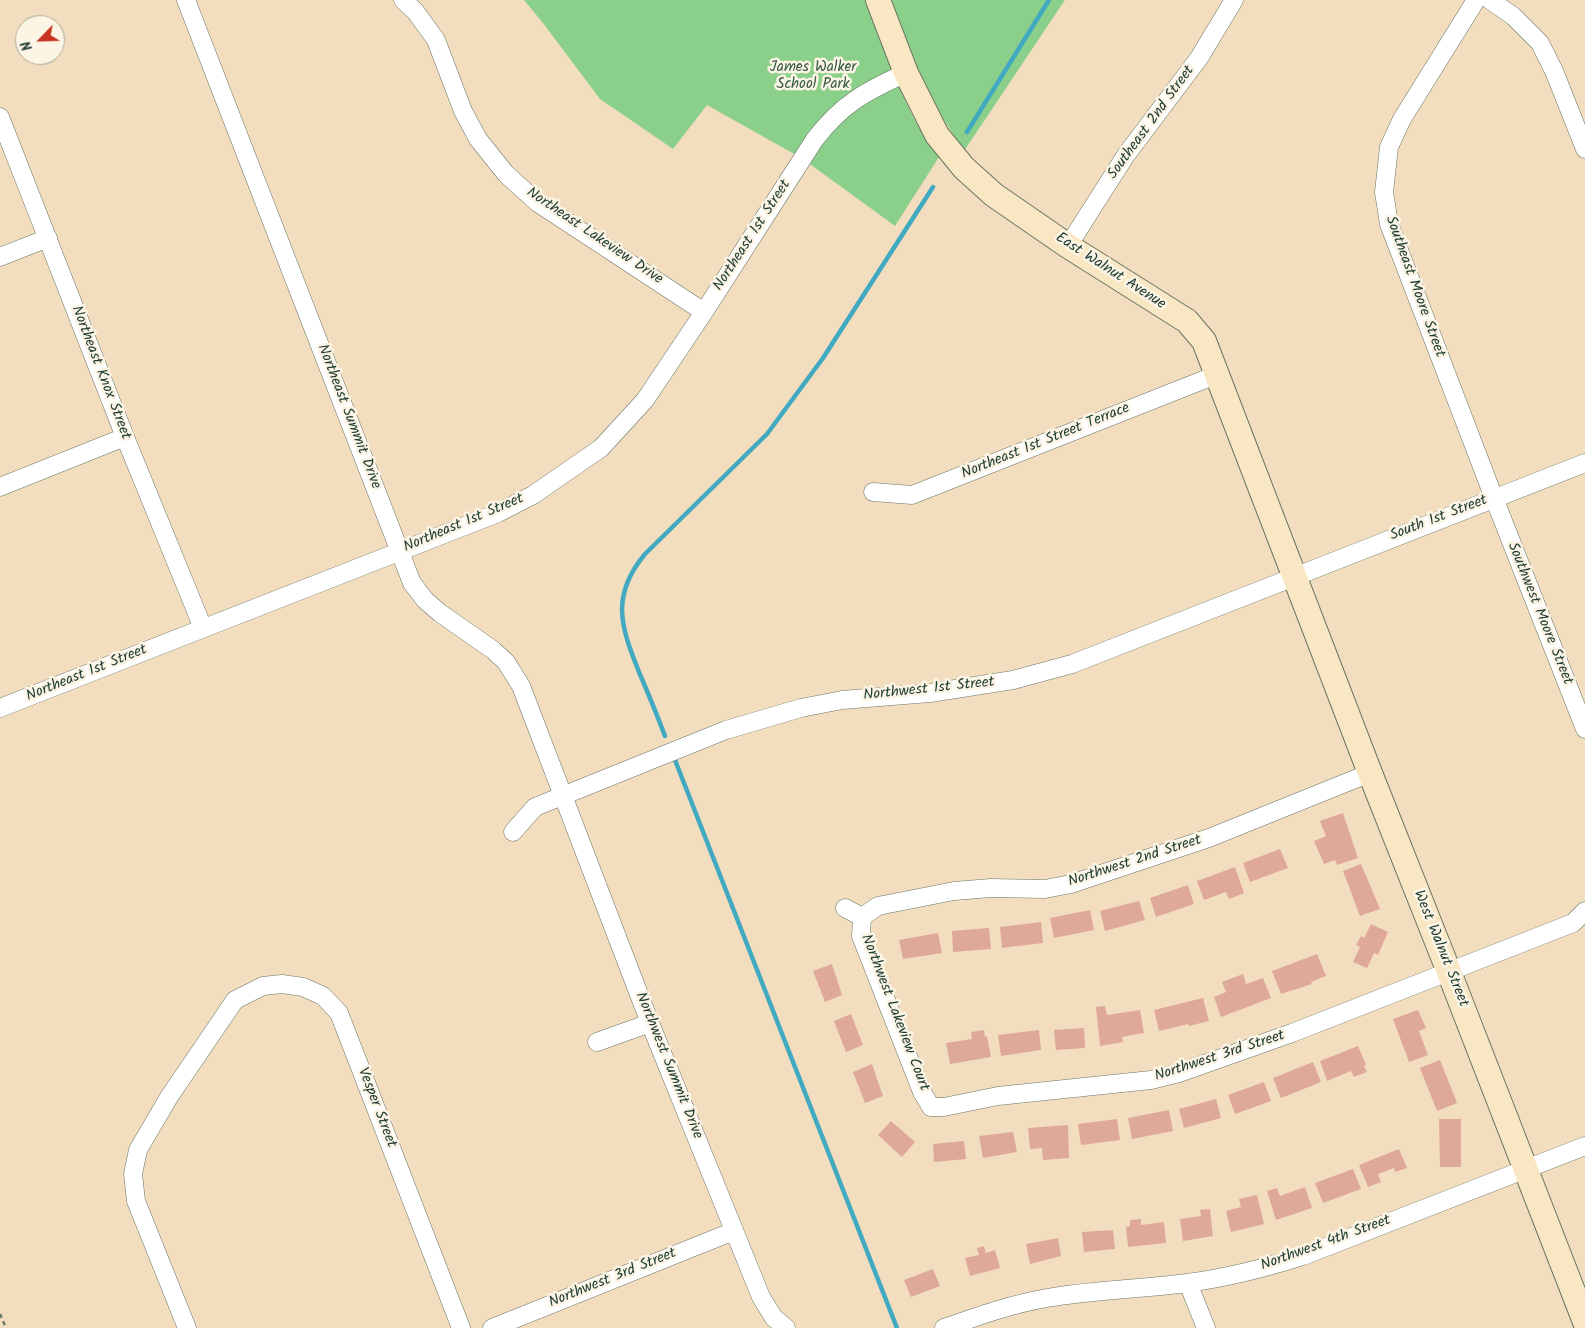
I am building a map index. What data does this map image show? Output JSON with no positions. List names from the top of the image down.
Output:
{
  "streets": {
    "street": [
      "Southeast 2nd Street",
      "Northeast 1st Street",
      "Northeast Lakeview Drive",
      "East Walnut Avenue",
      "Southeast Moore Street",
      "Northeast Knox Street",
      "Northeast Summit Drive",
      "Northeast 1st Street Terrace",
      "South 1st Street",
      "Southwest Moore Street",
      "Northwest 1st Street",
      "Northwest 2nd Street",
      "West Walnut Street",
      "Northwest Lakeview Court",
      "Northwest 3rd Street",
      "Northwest Summit Drive",
      "Vesper Street",
      "Northwest 4th Street"
    ]
  },
  "crossings": [
    ["Southeast 2nd Street", "East Walnut Avenue"],
    ["Northeast 1st Street", "Northeast Lakeview Drive"],
    ["Northeast 1st Street", "East Walnut Avenue"],
    ["Northeast 1st Street", "Northeast Knox Street"],
    ["Northeast 1st Street", "Northeast Summit Drive"],
    ["East Walnut Avenue", "Northeast 1st Street Terrace"],
    ["East Walnut Avenue", "South 1st Street"],
    ["East Walnut Avenue", "Northwest 1st Street"],
    ["East Walnut Avenue", "West Walnut Street"],
    ["Southeast Moore Street", "South 1st Street"],
    ["Southeast Moore Street", "Southwest Moore Street"],
    ["Northeast Summit Drive", "Northwest 1st Street"],
    ["Northeast Summit Drive", "Northwest Summit Drive"],
    ["South 1st Street", "Southwest Moore Street"],
    ["South 1st Street", "Northwest 1st Street"],
    ["South 1st Street", "West Walnut Street"],
    ["Northwest 1st Street", "West Walnut Street"],
    ["Northwest 1st Street", "Northwest Summit Drive"],
    ["Northwest 2nd Street", "West Walnut Street"],
    ["Northwest 2nd Street", "Northwest Lakeview Court"],
    ["West Walnut Street", "Northwest 3rd Street"],
    ["West Walnut Street", "Northwest 4th Street"],
    ["Northwest Lakeview Court", "Northwest 3rd Street"],
    ["Northwest 3rd Street", "Northwest Summit Drive"]
  ],
  "parks": ["James Walker School Park"],
  "north": "bottom left"
}
